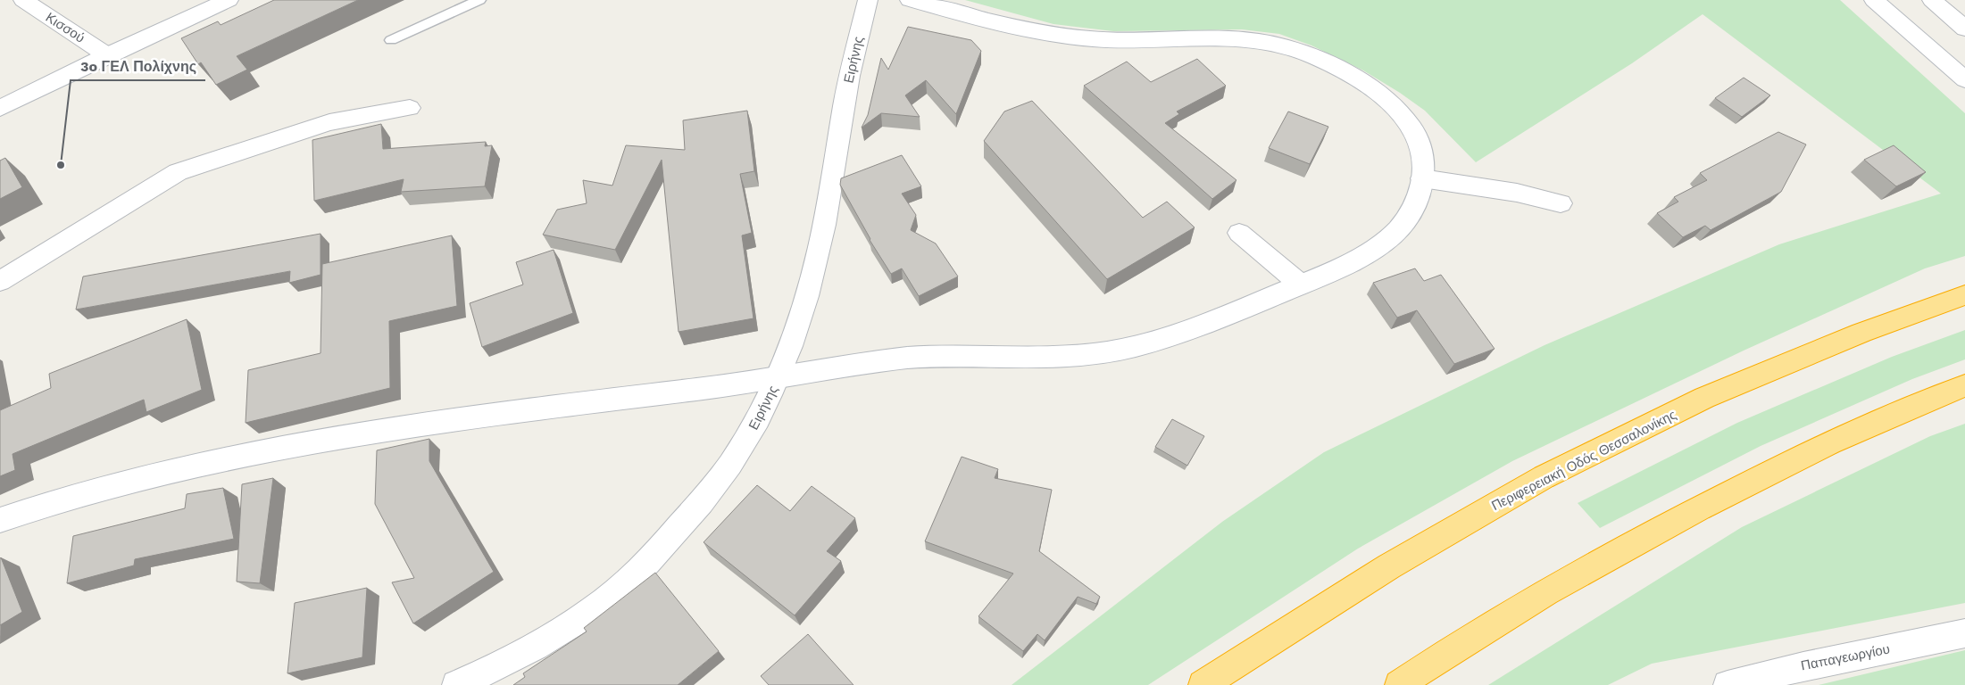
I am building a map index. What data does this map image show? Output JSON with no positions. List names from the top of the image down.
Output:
{
  "streets": {
    "highway": ["Περιφερειακή Οδός Θεσσαλονίκης"],
    "street": ["Κισσού", "Ειρήνης", "Παπαγεωργίου"]
  },
  "places": ["3o ΓΕΛ Πολίχνης"]
}
